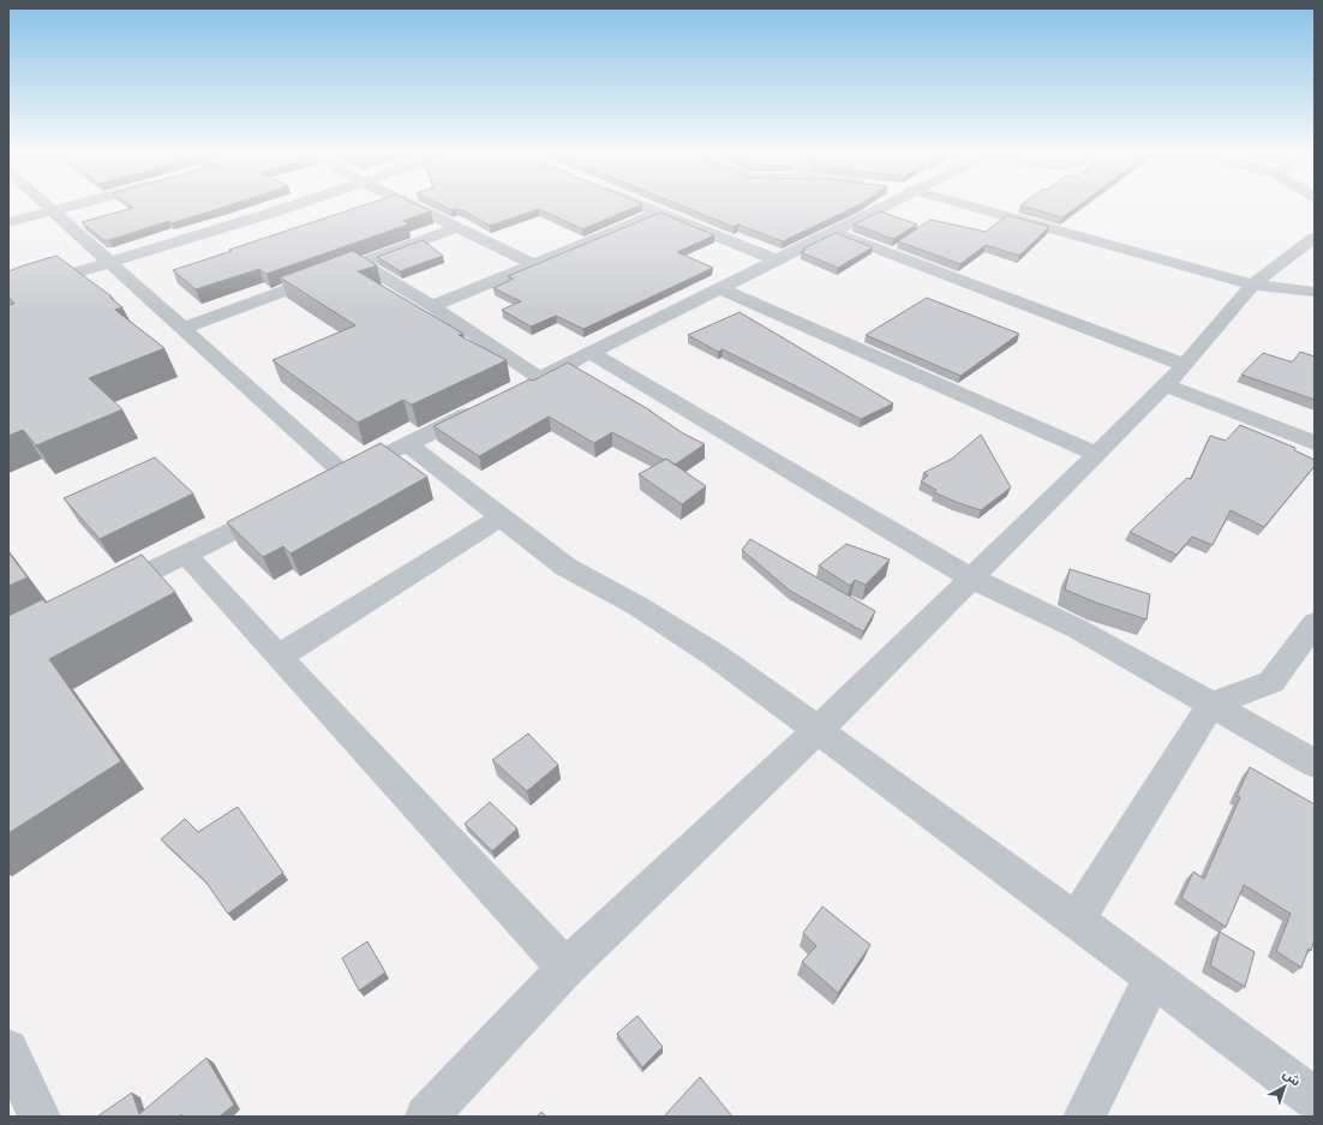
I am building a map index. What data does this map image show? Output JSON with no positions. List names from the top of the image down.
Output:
{
  "north": "top right"
}
